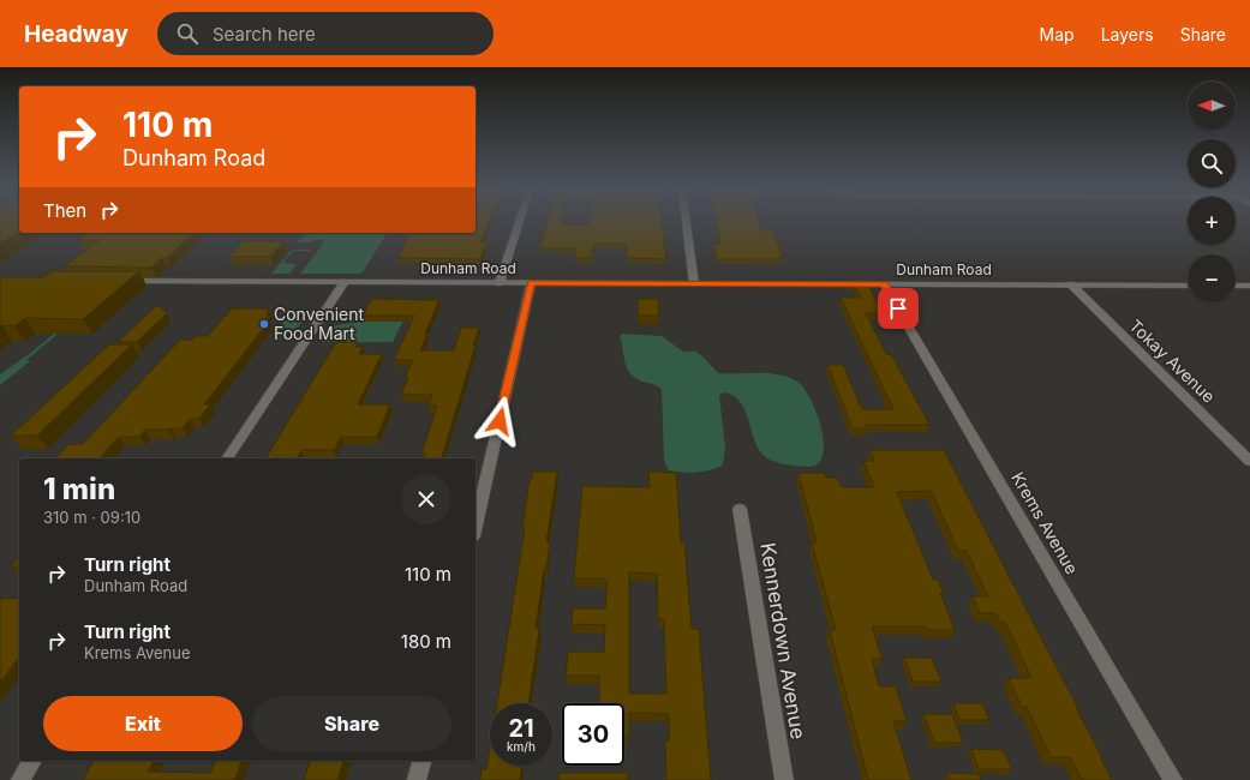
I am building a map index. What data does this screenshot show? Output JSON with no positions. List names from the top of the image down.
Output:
{
  "streets": {
    "street": [
      "Dunham Road",
      "Tokay Avenue",
      "Krems Avenue",
      "Kennerdown Avenue"
    ]
  },
  "crossings": [
    ["Dunham Road", "Tokay Avenue"],
    ["Dunham Road", "Krems Avenue"]
  ],
  "places": ["Convenient Food Mart"],
  "north": "left",
  "page": {
    "header": "Headway",
    "search": "Search here",
    "nav": ["Map", "Layers", "Share"],
    "map_buttons": ["+", "−"],
    "turn": ["110 m", "Dunham Road"],
    "then": "Then",
    "heading": ["1 min", "310 m · 09:10"],
    "list": [
      {
        "name": "Turn right",
        "note": "Dunham Road",
        "value": "110 m"
      },
      {
        "name": "Turn right",
        "note": "Krems Avenue",
        "value": "180 m"
      }
    ],
    "buttons": ["Exit", "Share"],
    "speed": "21 km/h",
    "limit": "30"
  }
}
